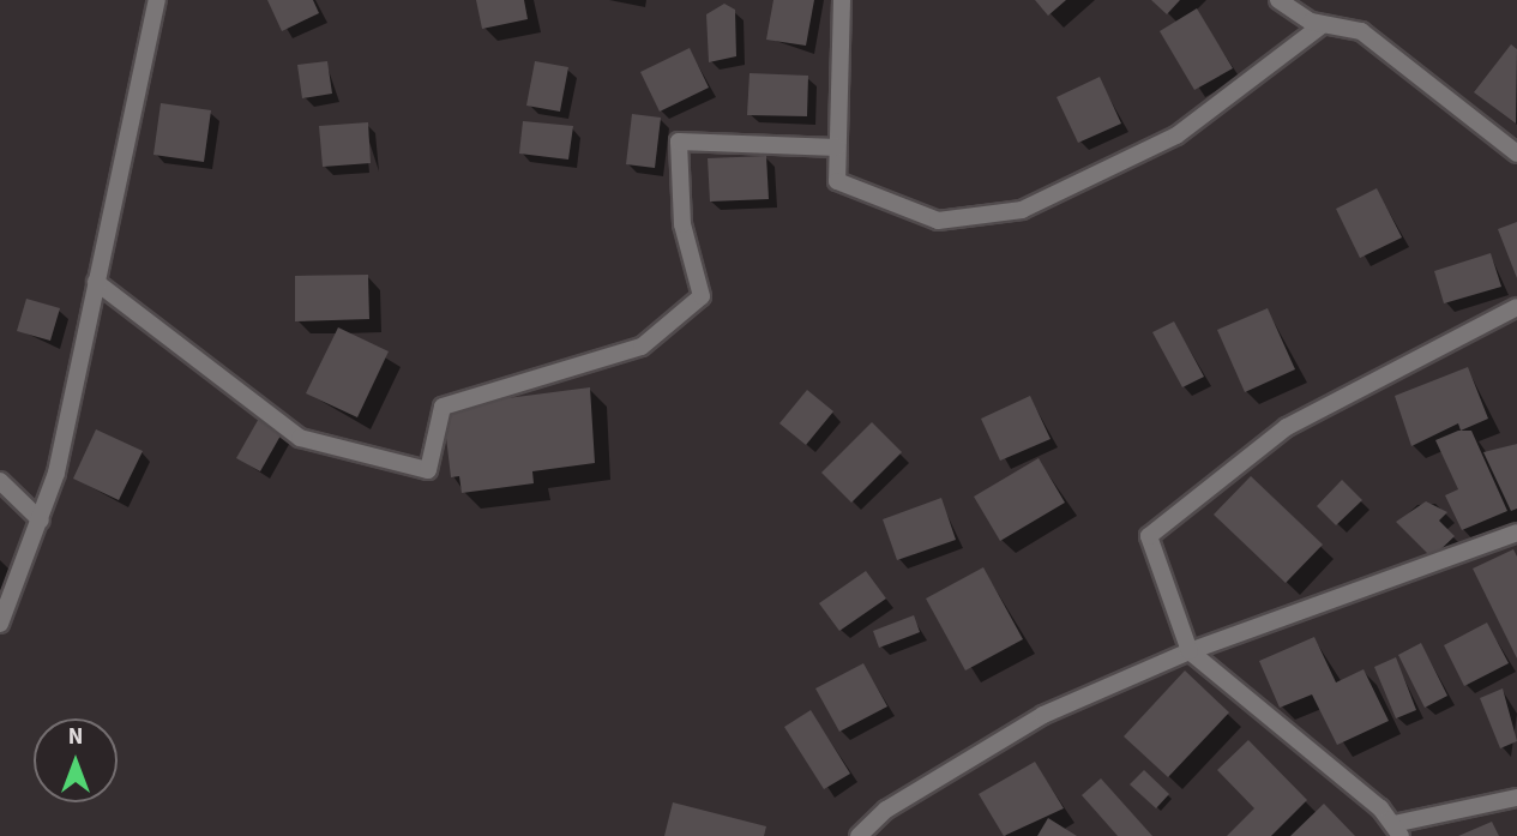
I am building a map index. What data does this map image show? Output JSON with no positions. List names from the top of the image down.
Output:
{
  "north": "top"
}
